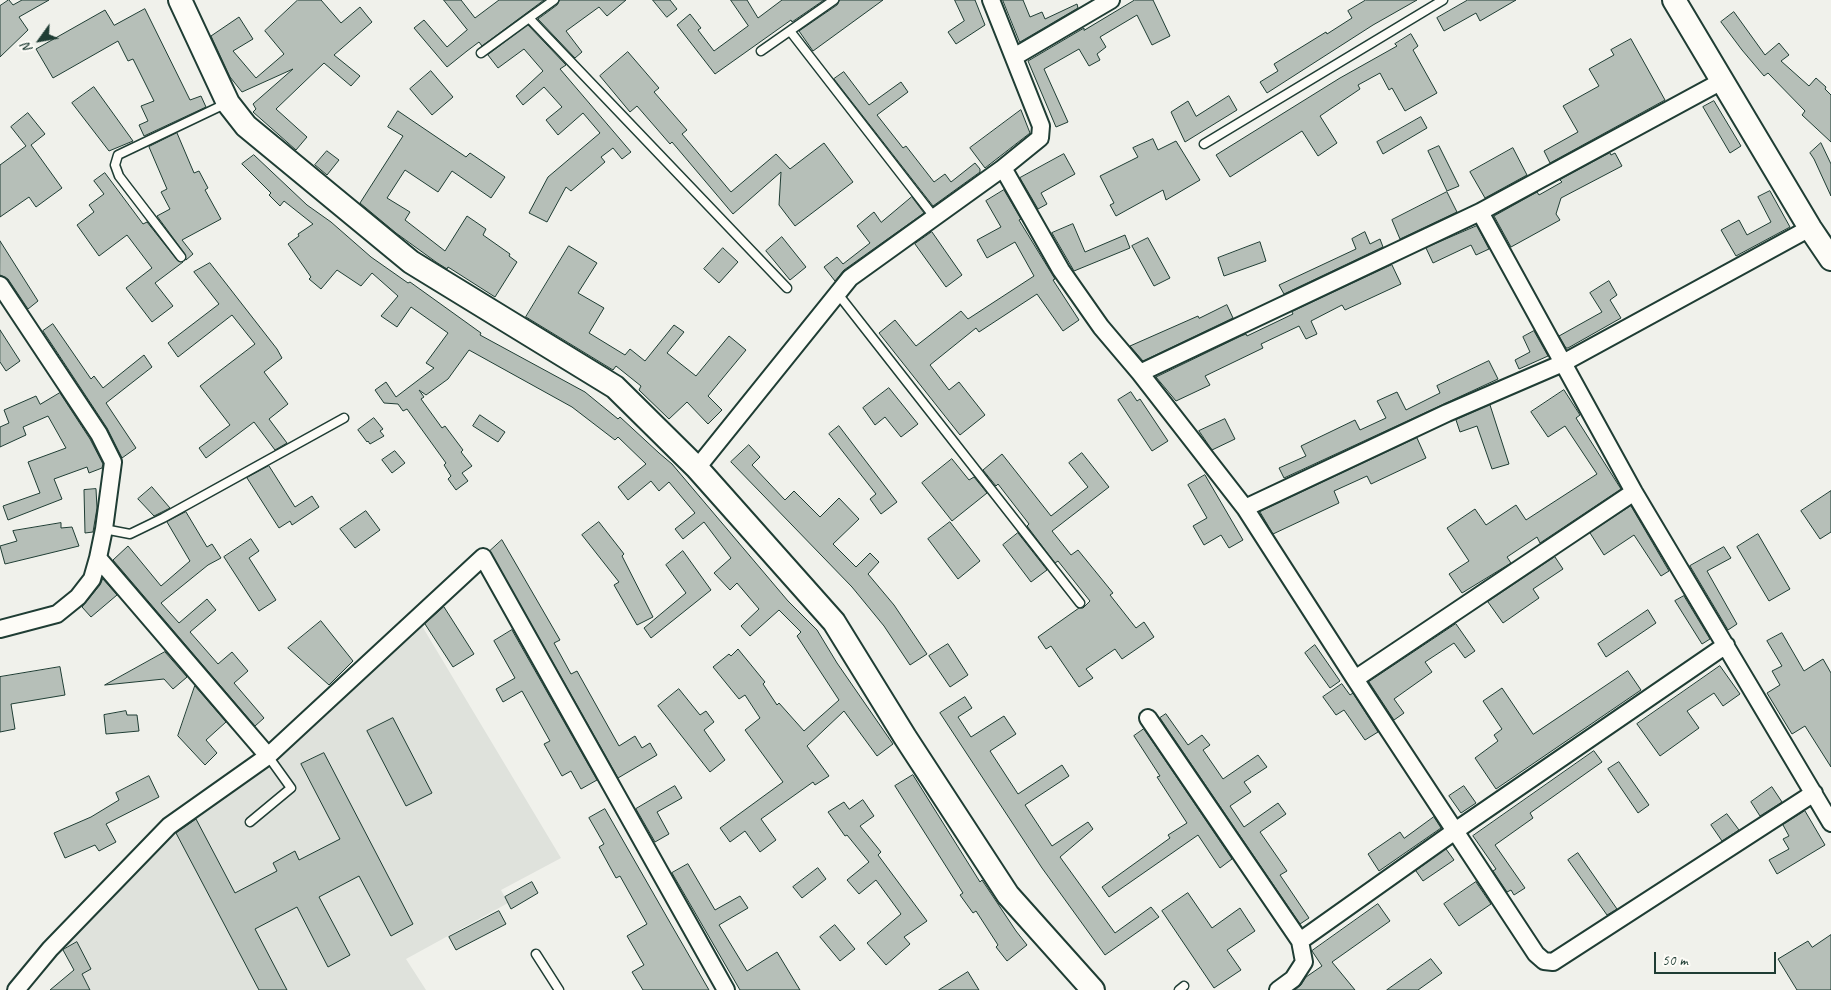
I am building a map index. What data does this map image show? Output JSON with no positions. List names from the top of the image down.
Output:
{
  "scale_bar": "50 m",
  "north": "bottom left"
}
